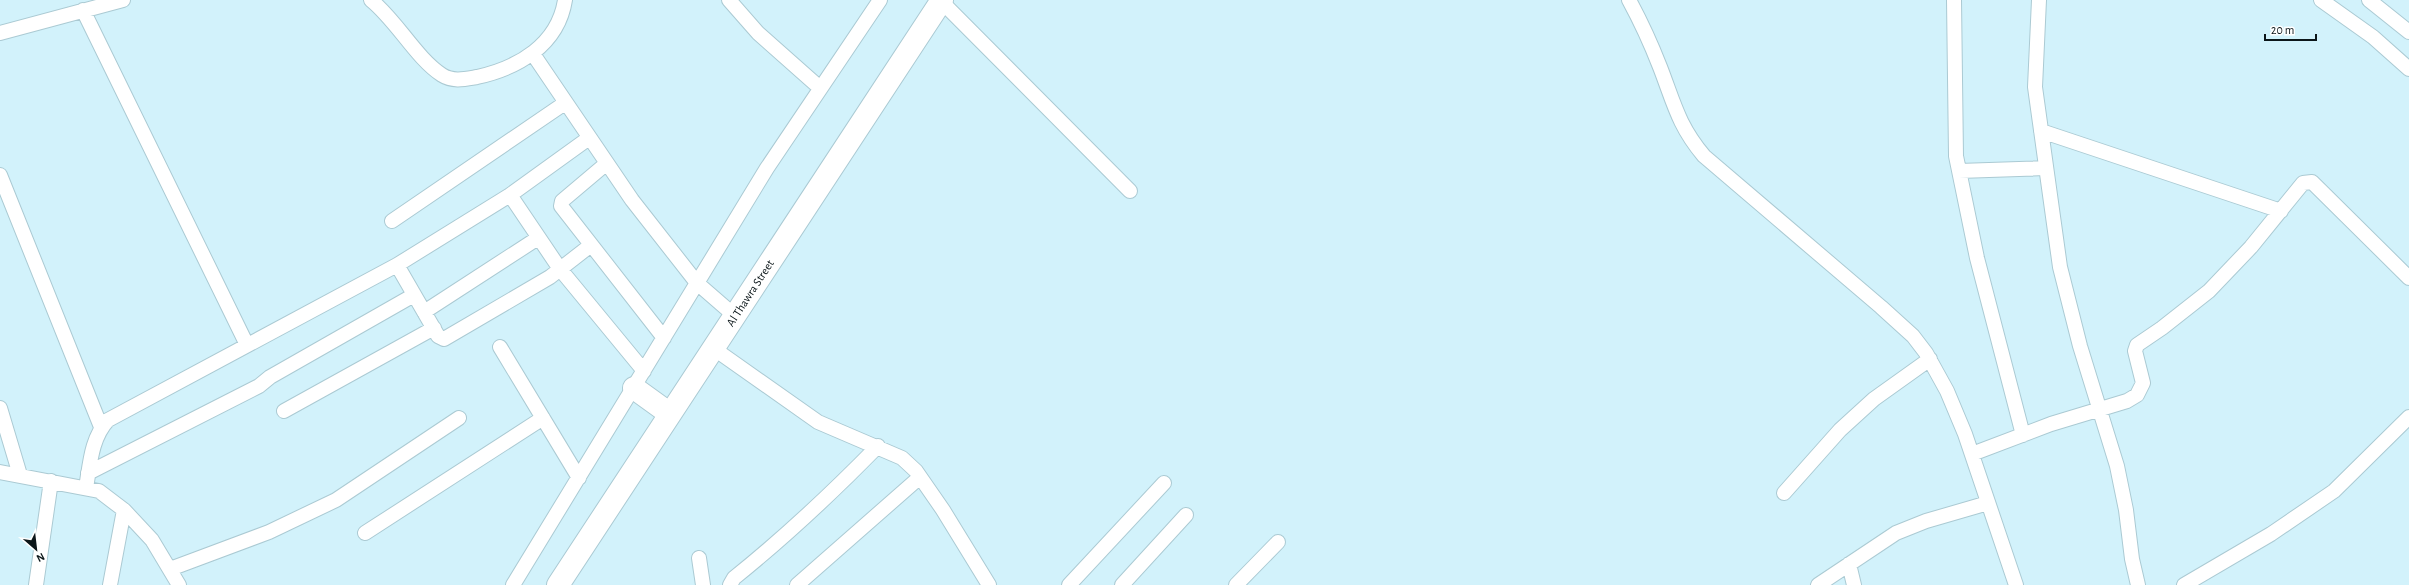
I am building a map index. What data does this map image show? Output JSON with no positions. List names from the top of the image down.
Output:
{
  "streets": {
    "main road": ["Al Thawra Street"]
  },
  "scale_bar": "20 m",
  "north": "bottom right"
}
